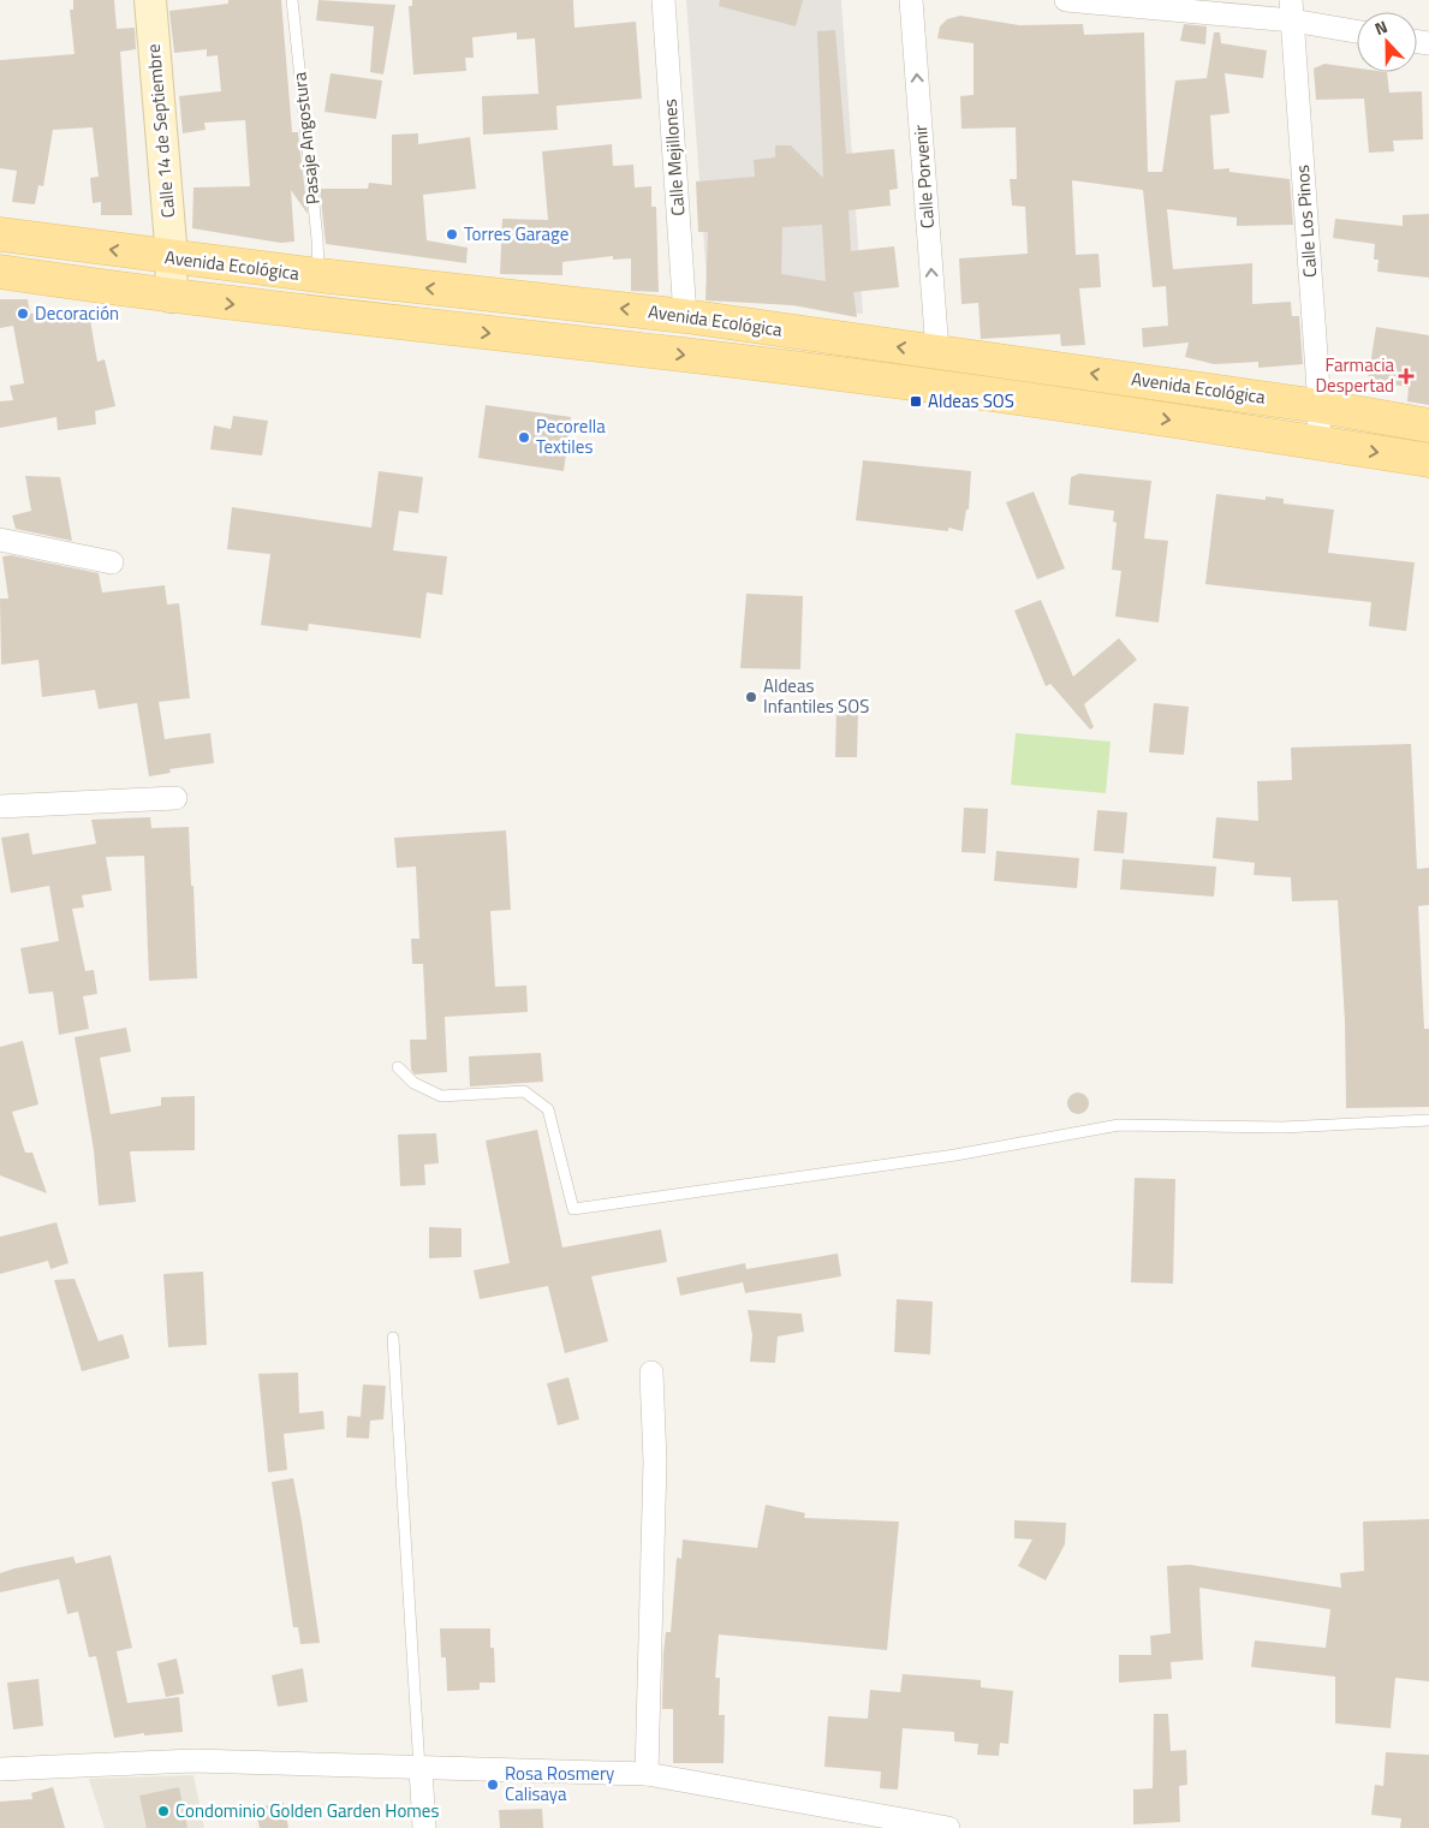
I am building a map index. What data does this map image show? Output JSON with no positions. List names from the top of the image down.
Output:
{
  "streets": {
    "main road": ["Avenida Ecológica"],
    "street": [
      "Calle 14 de Septiembre",
      "Calle Mejillones",
      "Calle Porvenir",
      "Calle Los Pinos"
    ],
    "lane": ["Pasaje Angostura"]
  },
  "crossings": [
    ["Calle 14 de Septiembre", "Avenida Ecológica"],
    ["Pasaje Angostura", "Avenida Ecológica"],
    ["Calle Mejillones", "Avenida Ecológica"],
    ["Calle Porvenir", "Avenida Ecológica"],
    ["Calle Los Pinos", "Avenida Ecológica"]
  ],
  "one_way": ["Calle Porvenir"],
  "places": {
    "other": [
      "Torres Garage",
      "Decoración",
      "Pecorella Textiles",
      "Aldeas Infantiles SOS",
      "Rosa Rosmery Calisaya",
      "Condominio Golden Garden Homes"
    ],
    "health": ["Farmacia Despertad"],
    "transit": ["Aldeas SOS"]
  },
  "north": "top"
}
